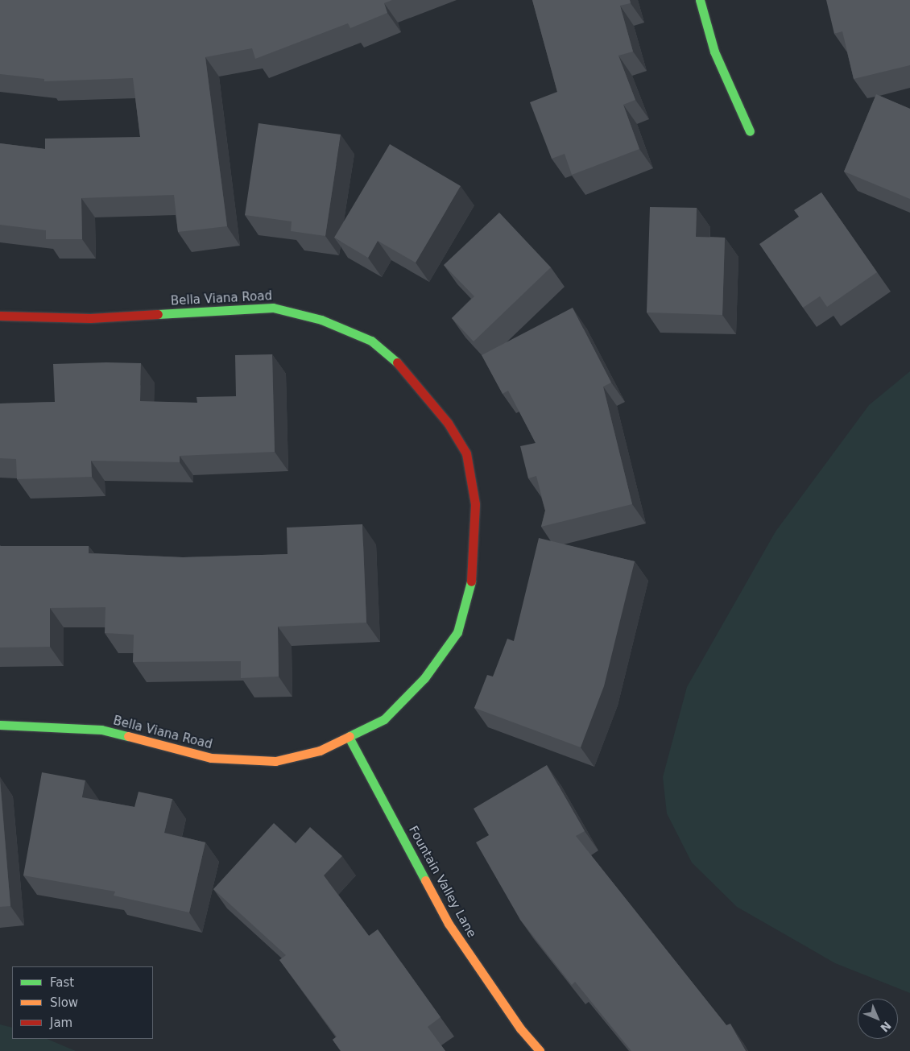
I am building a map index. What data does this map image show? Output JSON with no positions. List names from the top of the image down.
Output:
{
  "streets": {
    "street": ["Bella Viana Road", "Fountain Valley Lane"]
  },
  "crossings": [
    ["Bella Viana Road", "Fountain Valley Lane"]
  ],
  "legend": ["Fast", "Slow", "Jam"],
  "north": "bottom right"
}
